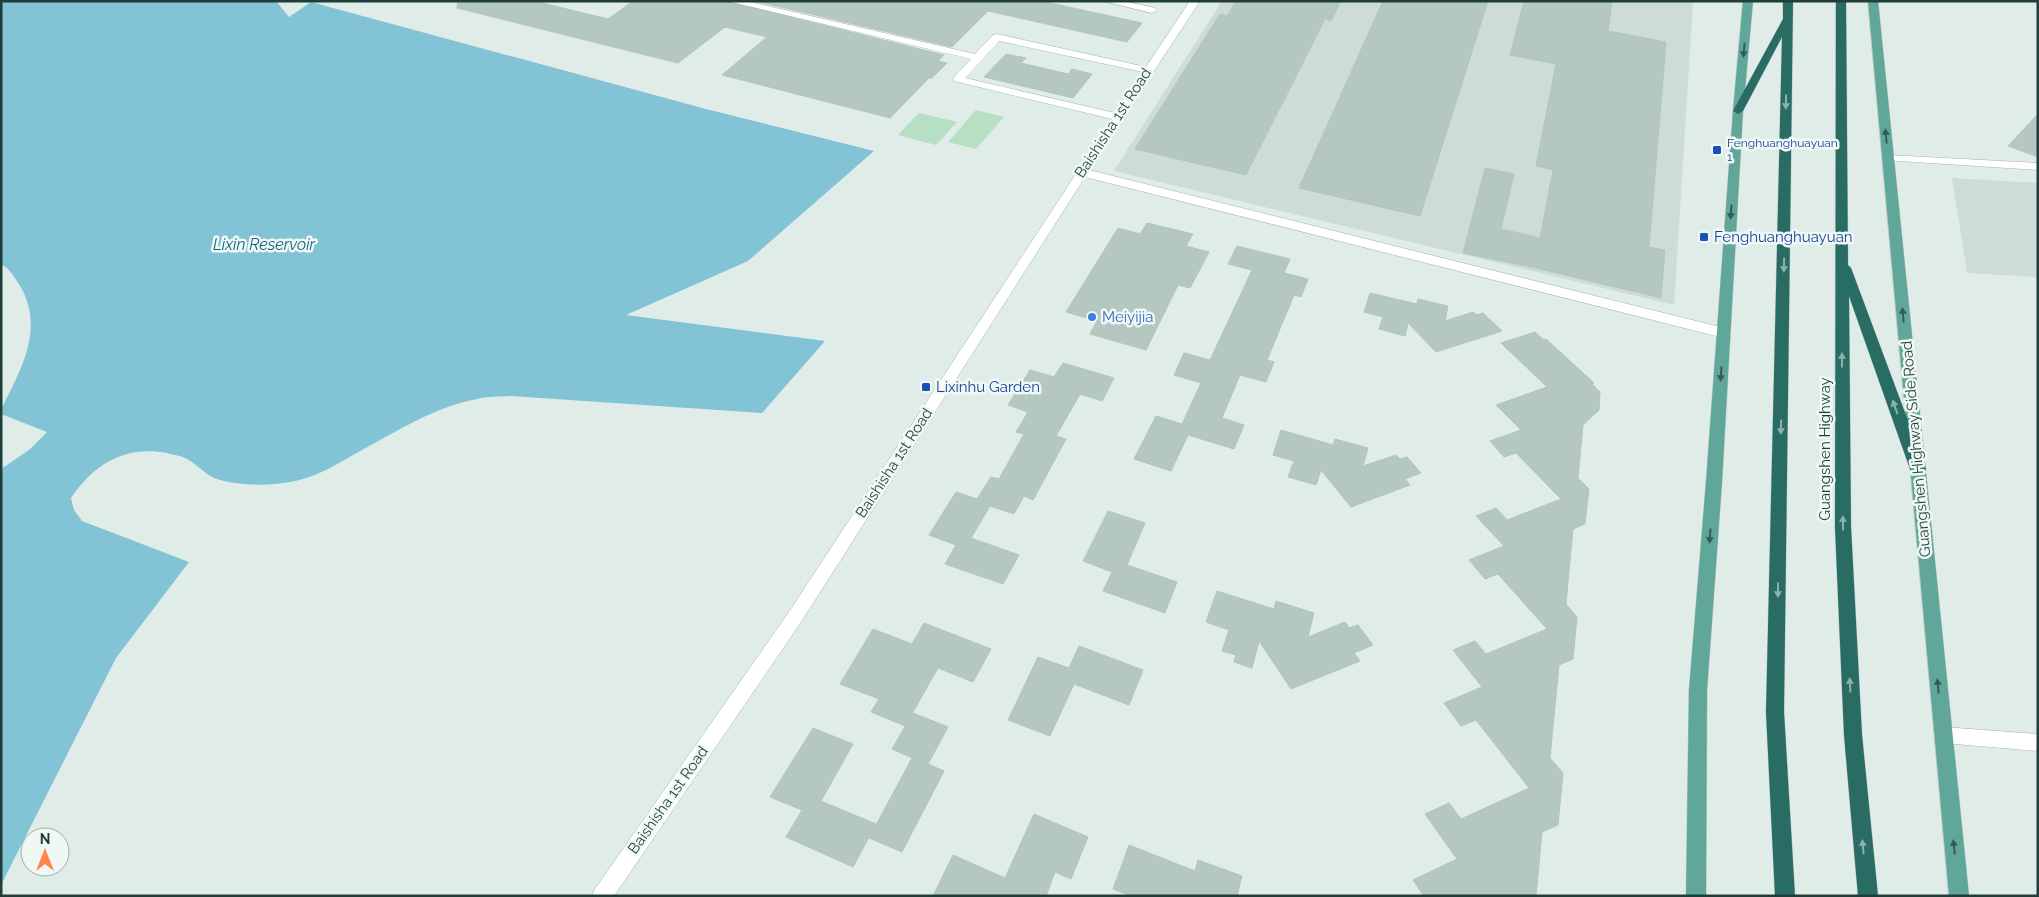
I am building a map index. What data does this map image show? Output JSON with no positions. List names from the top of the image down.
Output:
{
  "streets": {
    "highway": ["Guangshen Highway"],
    "main road": ["Guangshen Highway Side Road"],
    "street": ["Baishisha 1st Road"]
  },
  "one_way": ["Guangshen Highway Side Road"],
  "water": ["Lixin Reservoir"],
  "places": {
    "transit": ["Fenghuanghuayuan 1", "Fenghuanghuayuan", "Lixinhu Garden"],
    "other": ["Meiyijia"]
  },
  "north": "top"
}
